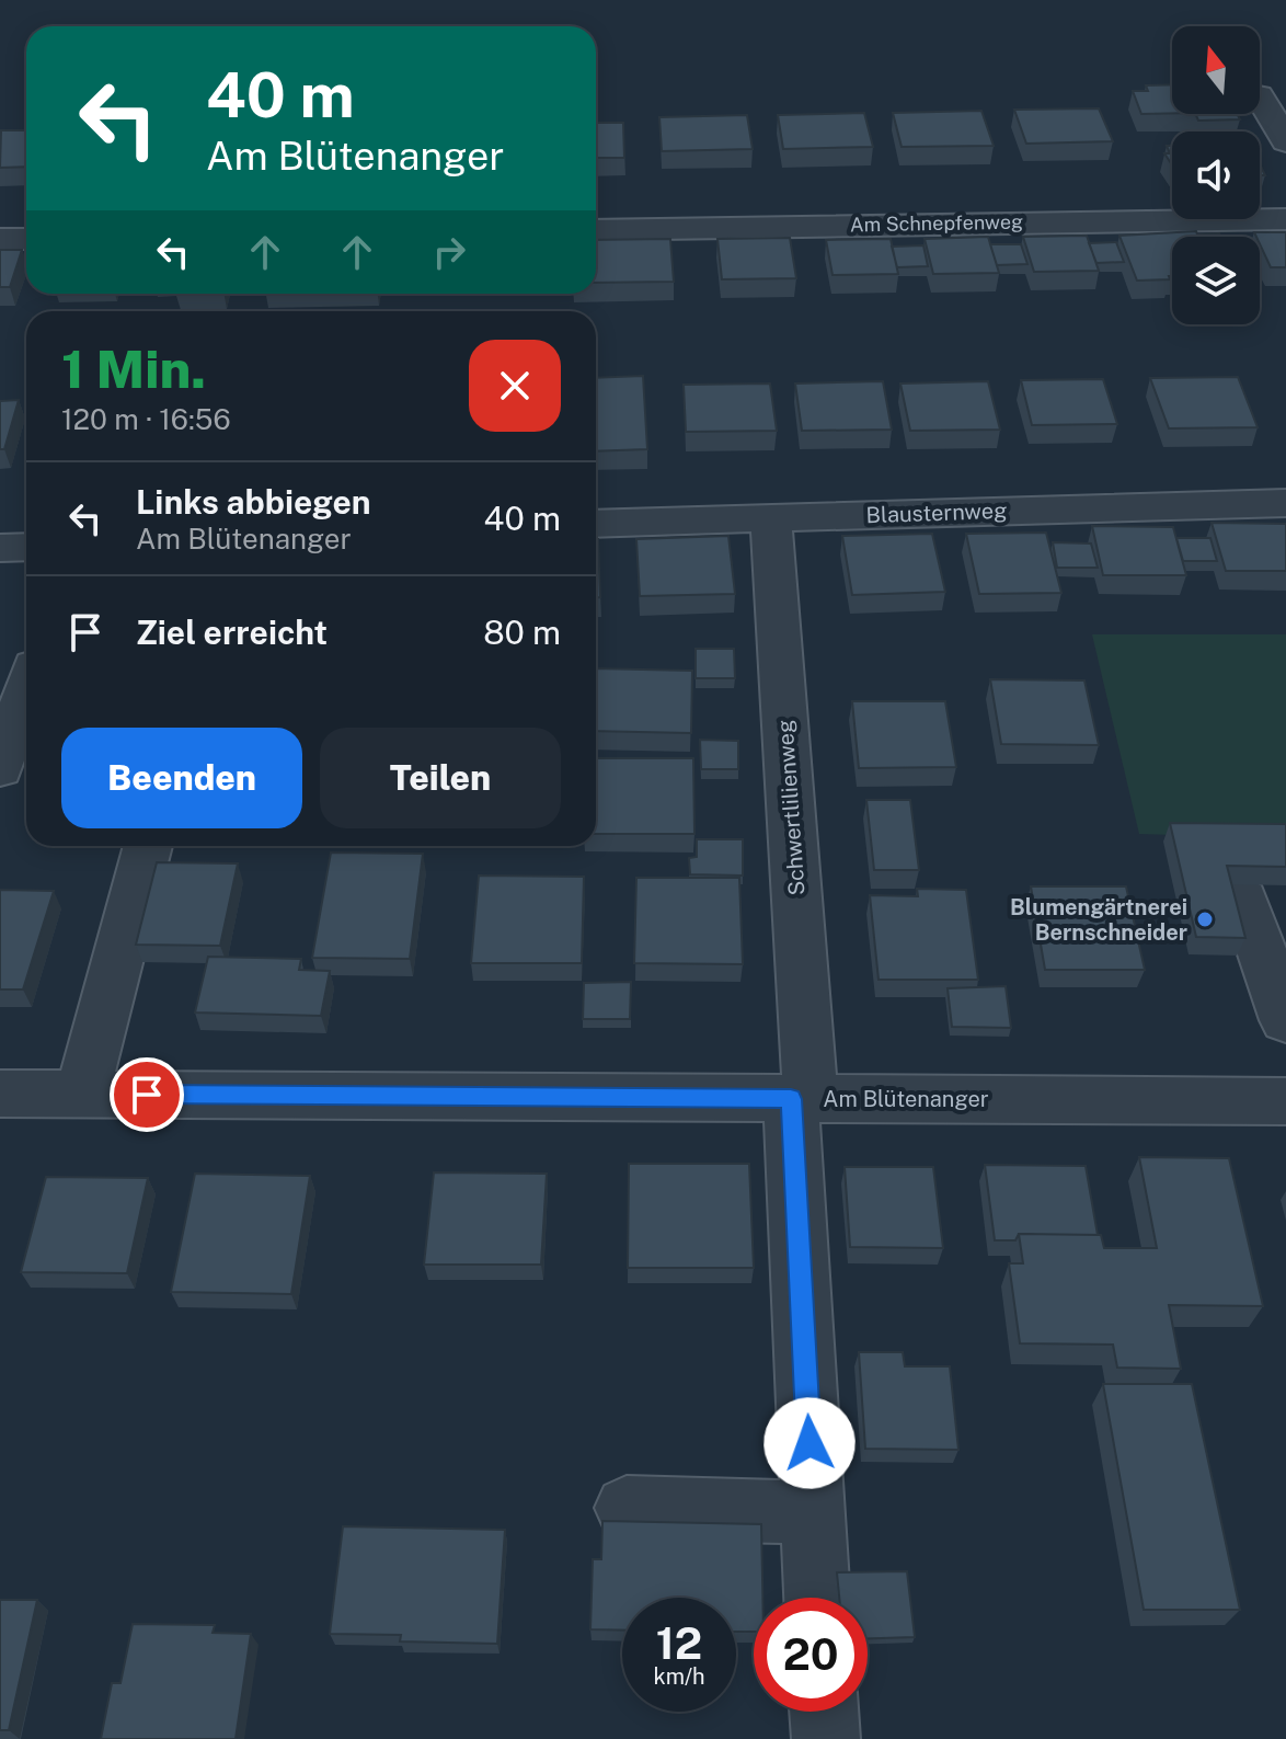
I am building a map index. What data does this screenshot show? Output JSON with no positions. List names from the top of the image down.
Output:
{
  "streets": {
    "street": [
      "Am Schnepfenweg",
      "Blausternweg",
      "Schwertlilienweg",
      "Am Blütenanger"
    ]
  },
  "crossings": [
    ["Blausternweg", "Schwertlilienweg"],
    ["Schwertlilienweg", "Am Blütenanger"]
  ],
  "places": ["Blumengärtnerei Bernschneider"],
  "north": "top",
  "page": {
    "turn": ["40 m", "Am Blütenanger"],
    "heading": ["1 Min.", "120 m · 16:56"],
    "list": [
      {
        "name": "Links abbiegen",
        "note": "Am Blütenanger",
        "value": "40 m"
      },
      {
        "name": "Ziel erreicht",
        "value": "80 m"
      }
    ],
    "buttons": ["Beenden", "Teilen"],
    "speed": "12 km/h",
    "limit": "20"
  }
}
